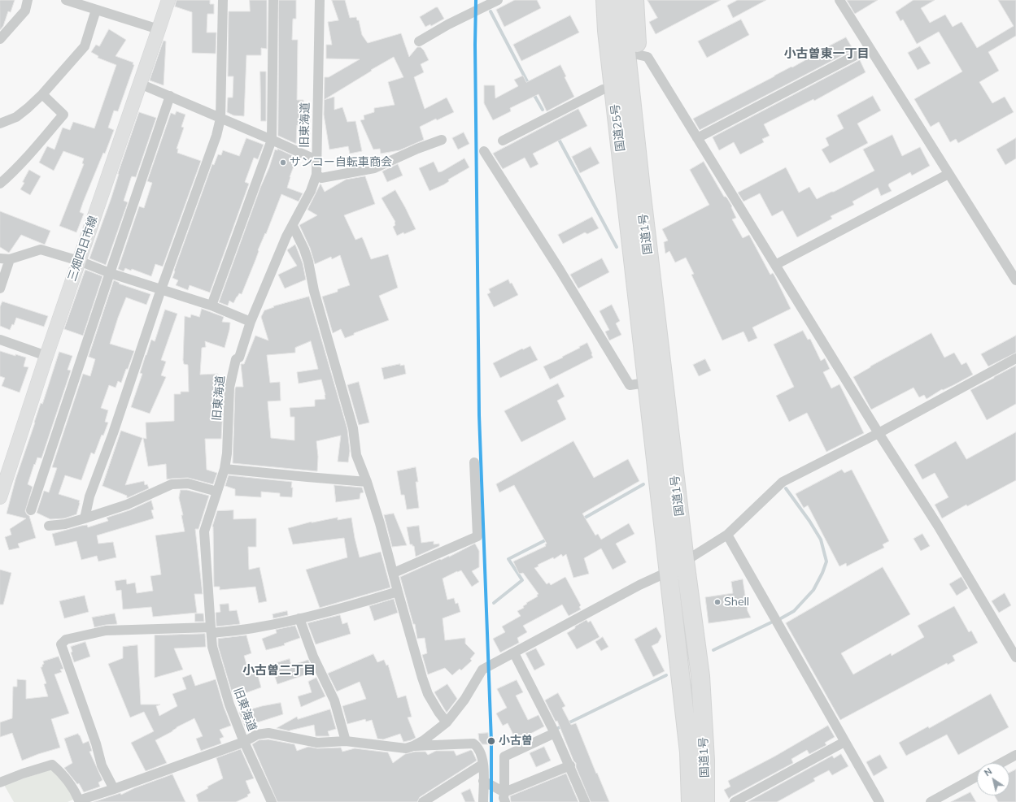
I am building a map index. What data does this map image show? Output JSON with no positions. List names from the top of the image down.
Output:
{
  "streets": {
    "highway": ["国道25号", "国道1号"],
    "main road": ["三畑四日市線"],
    "street": ["旧東海道"]
  },
  "crossings": [
    ["国道25号", "国道1号"]
  ],
  "districts": ["小古曽東一丁目", "小古曽二丁目"],
  "places": ["サンコー自転車商会", "Shell", "小古曽"],
  "north": "top left"
}
